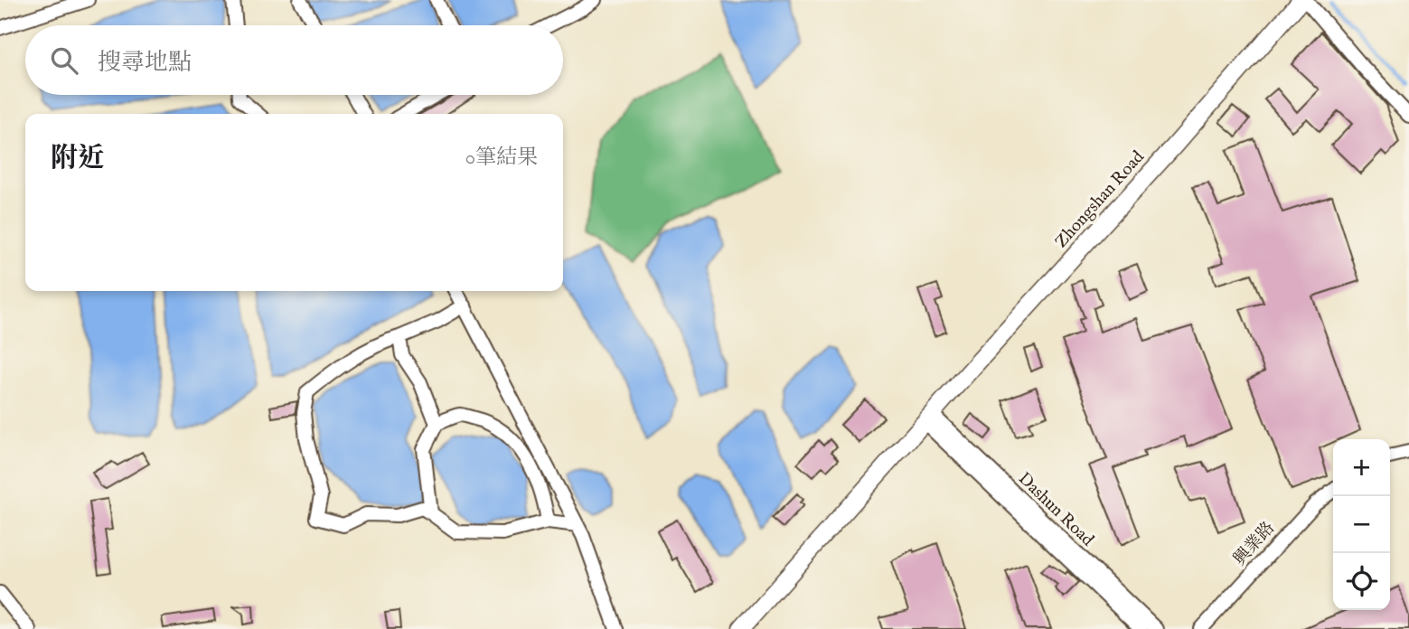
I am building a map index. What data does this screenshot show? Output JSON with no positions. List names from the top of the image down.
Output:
{
  "streets": {
    "main road": ["Zhongshan Road"],
    "street": ["Dashun Road", "興業路"]
  },
  "crossings": [
    ["Zhongshan Road", "Dashun Road"]
  ],
  "page": {
    "search": "搜尋地點",
    "heading": ["附近", "0筆結果"],
    "map_buttons": ["+", "−"]
  }
}
